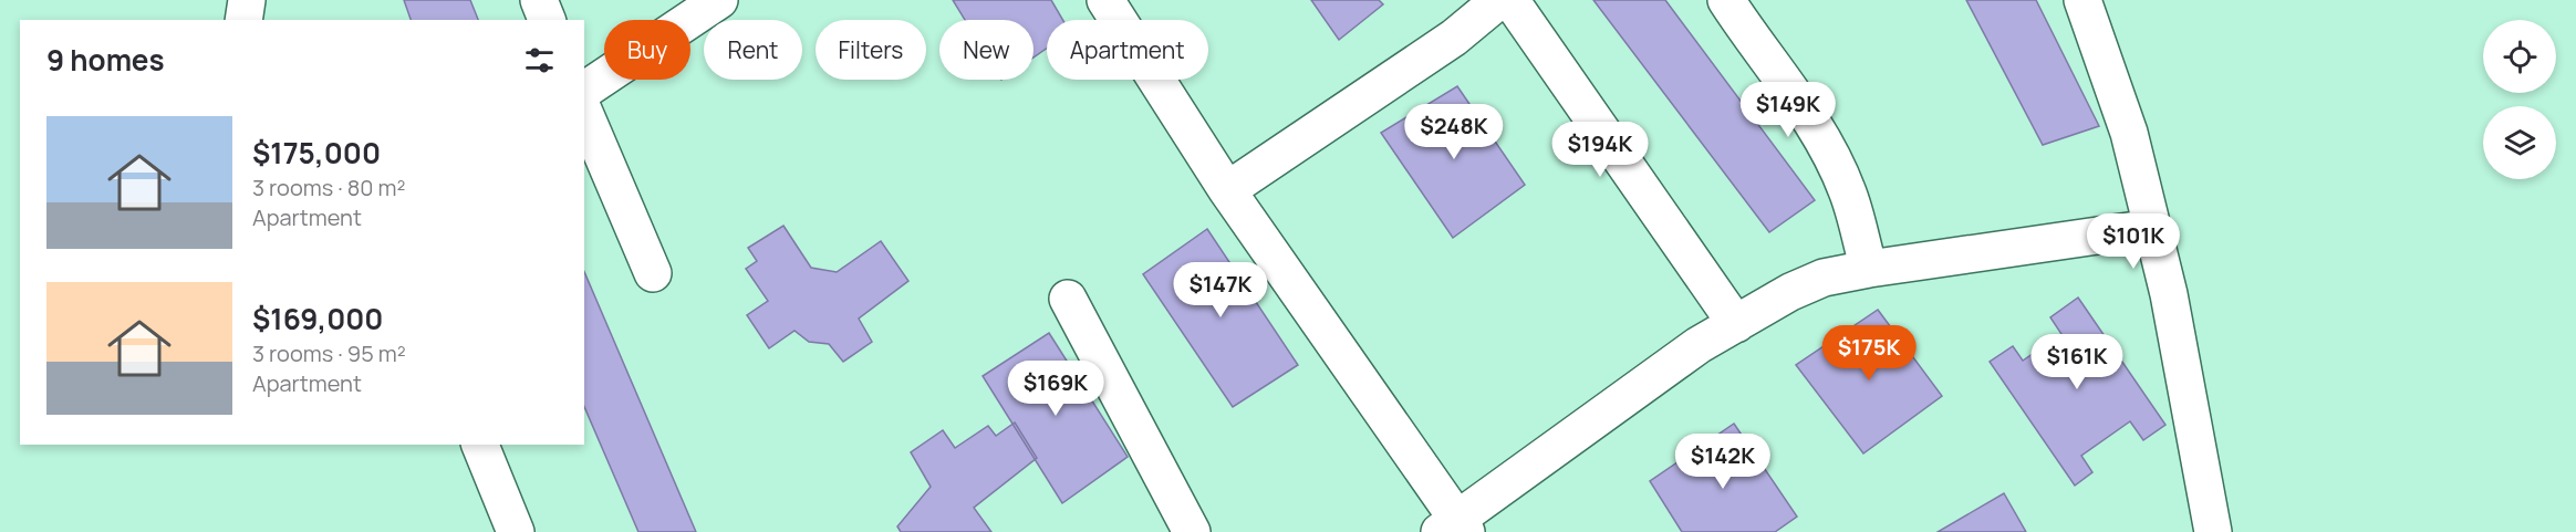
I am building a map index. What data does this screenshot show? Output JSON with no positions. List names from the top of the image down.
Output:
{
  "page": {
    "chip": [
      "Buy",
      "Rent",
      "Filters",
      "New",
      "Apartment"
    ],
    "heading": "9 homes",
    "price": [
      "$149K",
      "$248K",
      "$194K",
      "$101K",
      "$147K",
      "$175K",
      "$161K",
      "$169K",
      "$142K"
    ],
    "list": [
      {
        "name": "$175,000",
        "note": "3 rooms · 80 m² · Apartment"
      },
      {
        "name": "$169,000",
        "note": "3 rooms · 95 m² · Apartment"
      }
    ]
  }
}
